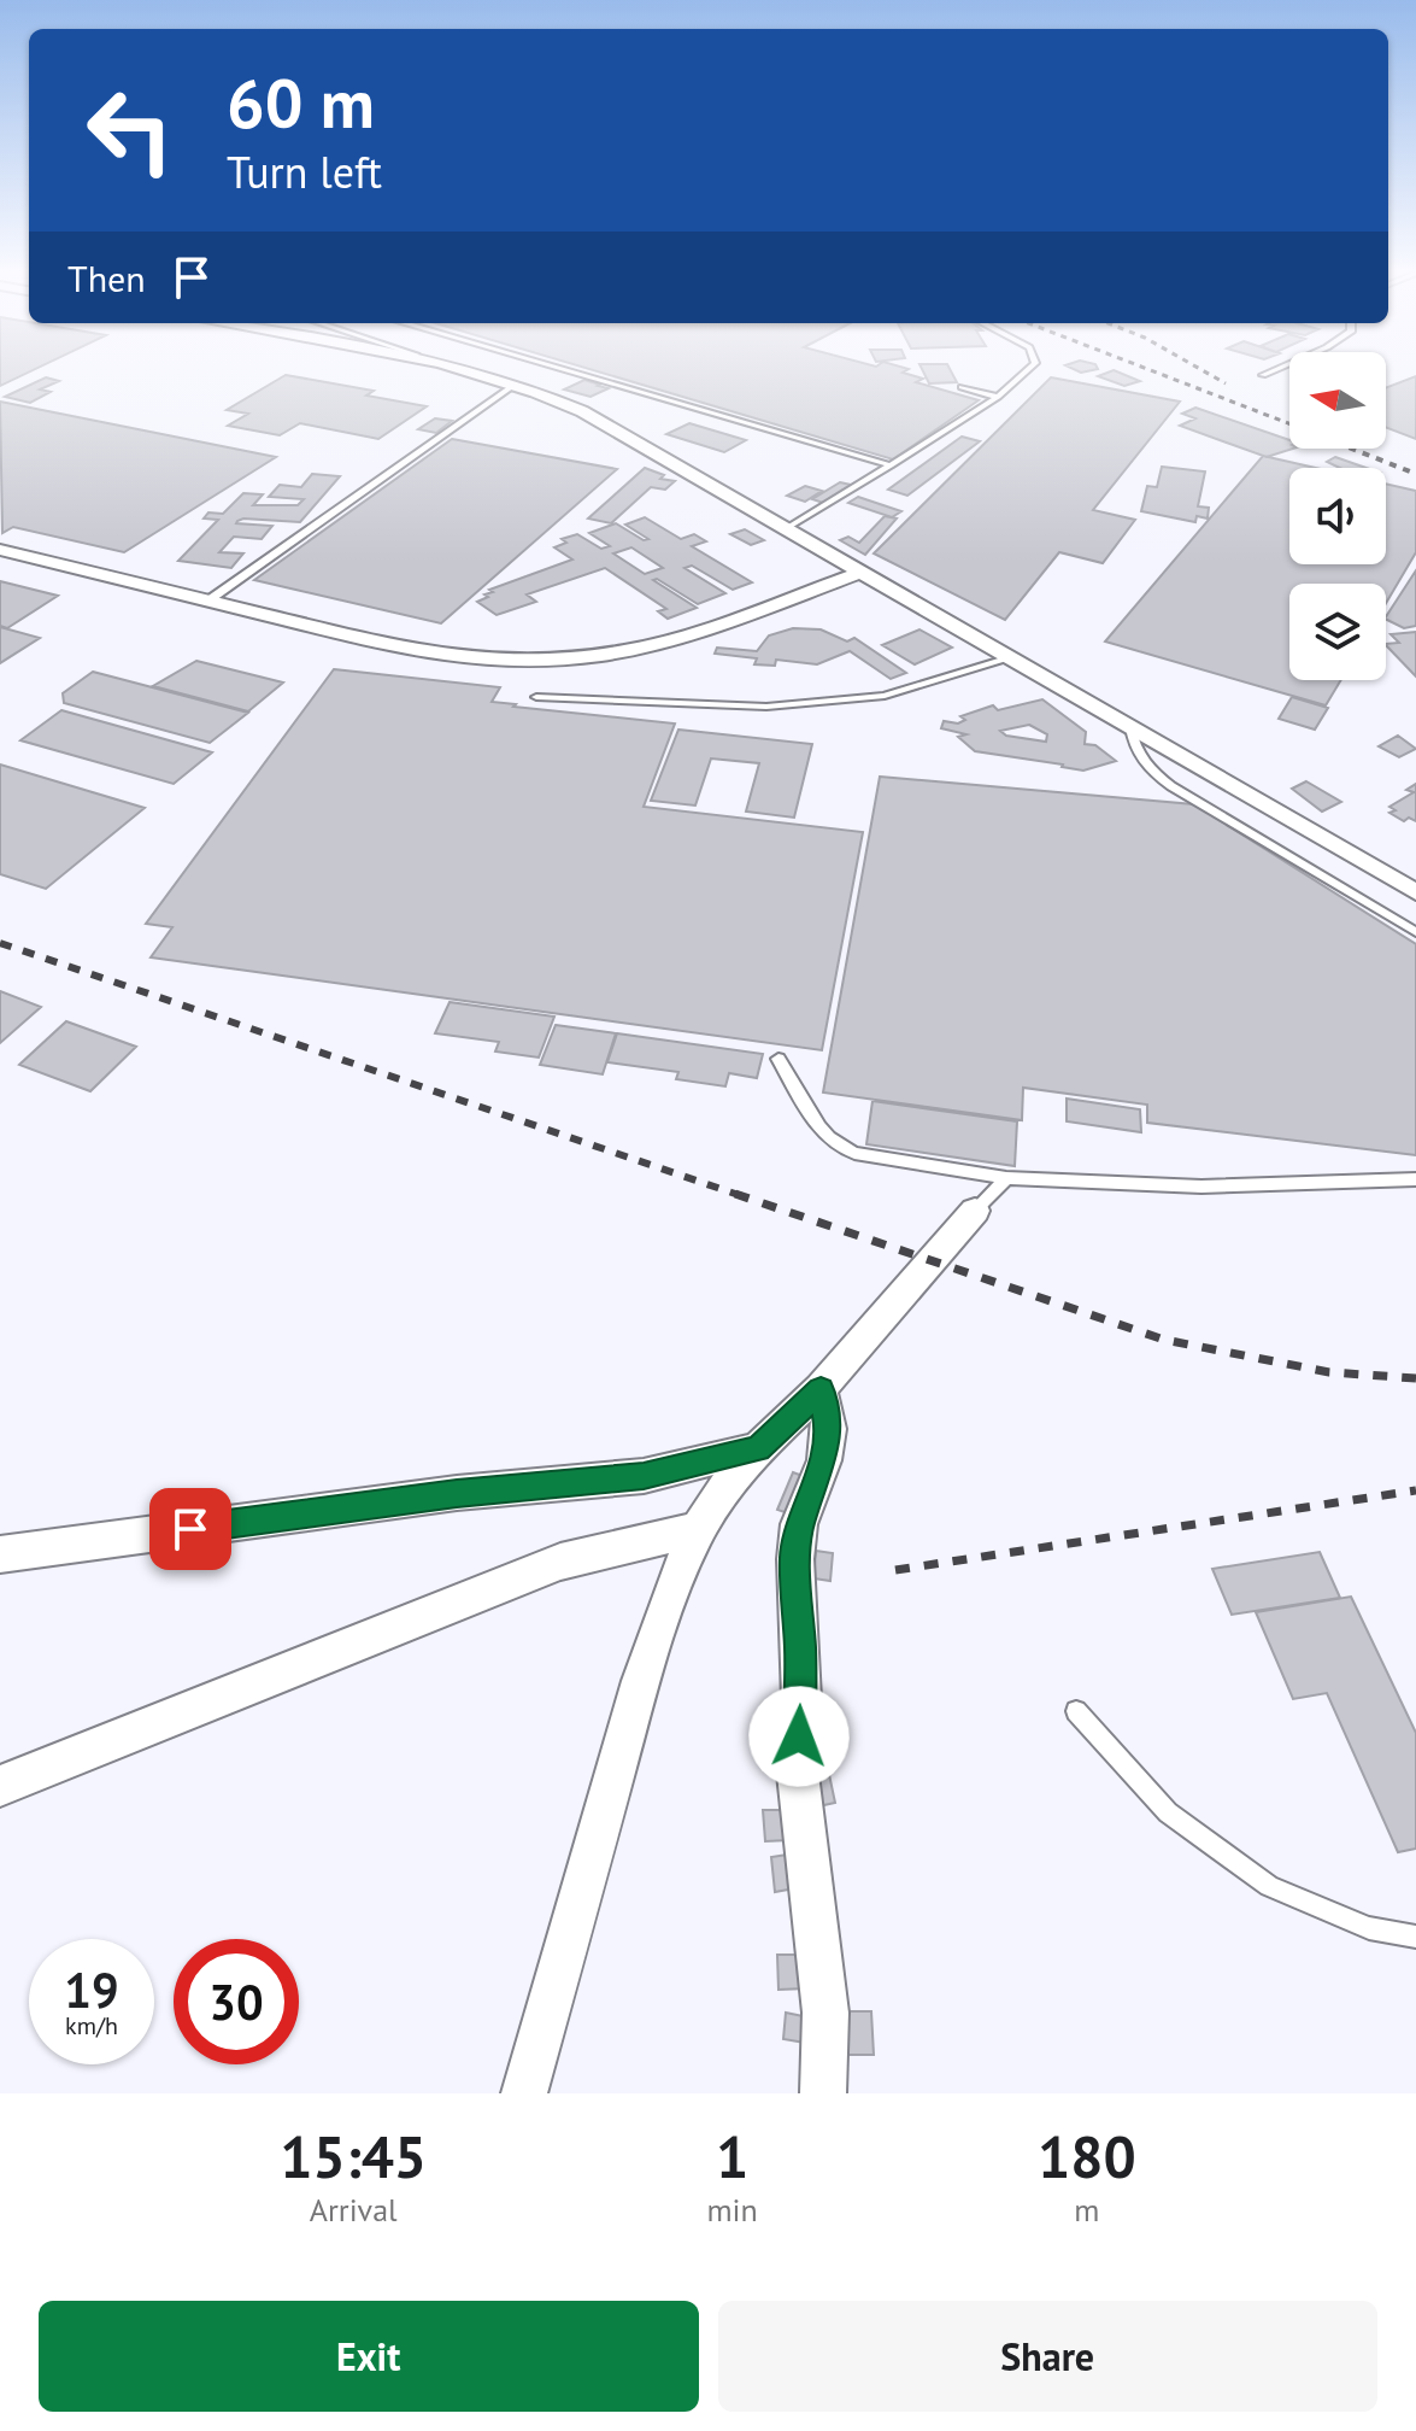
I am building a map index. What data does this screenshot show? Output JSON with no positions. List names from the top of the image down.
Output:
{
  "north": "left",
  "page": {
    "turn": ["60 m", "Turn left"],
    "then": "Then",
    "speed": "19 km/h",
    "limit": "30",
    "eta": [
      "15:45",
      "Arrival",
      "1",
      "min",
      "180",
      "m"
    ],
    "buttons": ["Exit", "Share"]
  }
}
